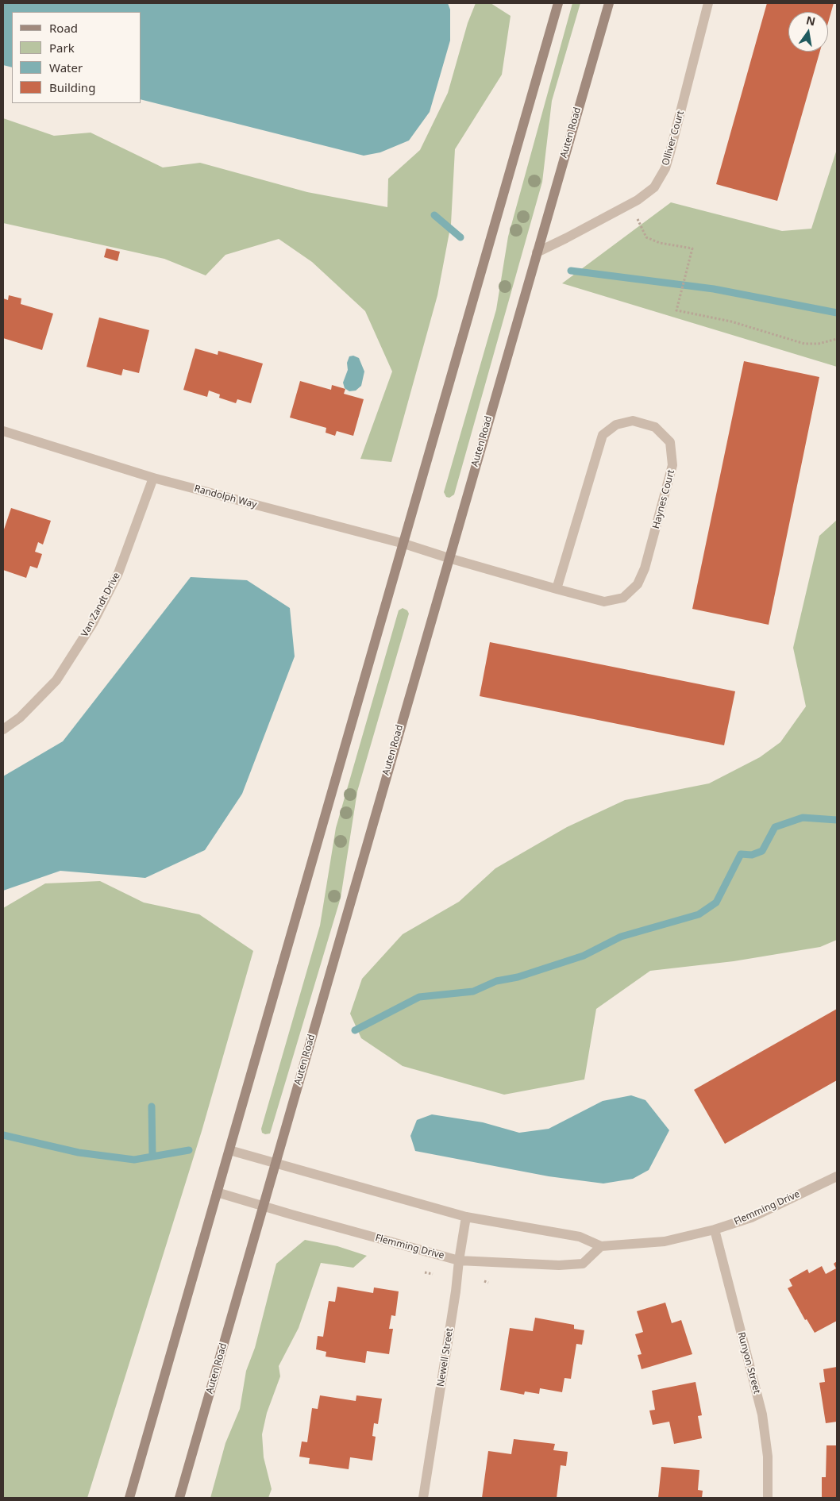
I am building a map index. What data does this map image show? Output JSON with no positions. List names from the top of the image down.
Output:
{
  "streets": {
    "street": [
      "Auten Road",
      "Olliver Court",
      "Randolph Way",
      "Haynes Court",
      "Van Zandt Drive",
      "Flemming Drive",
      "Newell Street",
      "Runyon Street"
    ]
  },
  "crossings": [
    ["Auten Road", "Olliver Court"],
    ["Auten Road", "Randolph Way"],
    ["Auten Road", "Haynes Court"],
    ["Auten Road", "Flemming Drive"],
    ["Randolph Way", "Haynes Court"],
    ["Randolph Way", "Van Zandt Drive"],
    ["Flemming Drive", "Newell Street"],
    ["Flemming Drive", "Runyon Street"]
  ],
  "legend": [
    "Road",
    "Park",
    "Water",
    "Building"
  ],
  "north": "top"
}
